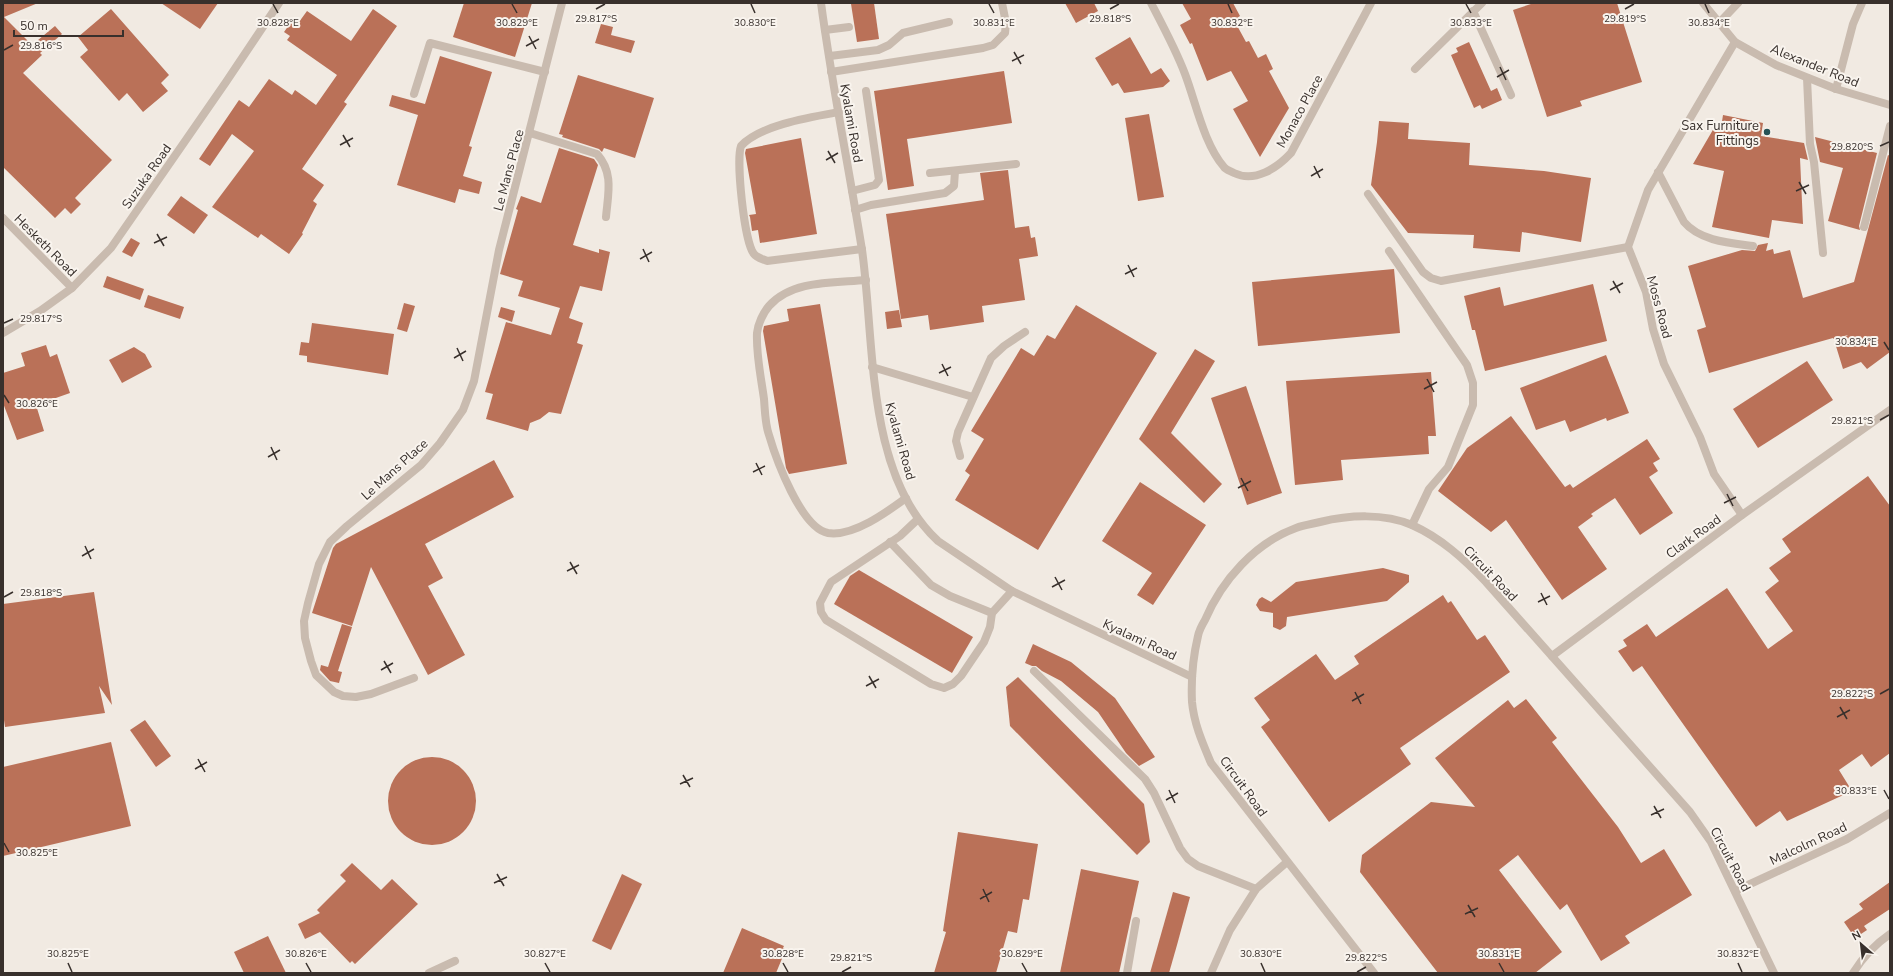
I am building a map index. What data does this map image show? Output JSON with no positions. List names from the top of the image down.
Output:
{
  "streets": {
    "lane": [
      "Alexander Road",
      "Monaco Place",
      "Kyalami Road",
      "Le Mans Place",
      "Suzuka Road",
      "Hesketh Road",
      "Moss Road",
      "Clark Road",
      "Circuit Road",
      "Malcolm Road"
    ]
  },
  "crossings": [
    ["Kyalami Road", "Circuit Road"],
    ["Suzuka Road", "Hesketh Road"],
    ["Moss Road", "Clark Road"],
    ["Clark Road", "Circuit Road"],
    ["Circuit Road", "Malcolm Road"]
  ],
  "places": ["Sax Furniture Fittings"],
  "scale_bar": "50 m",
  "north": "top left",
  "coordinates": [
    "29.817°S",
    "29.818°S",
    "29.819°S",
    "30.828°E",
    "30.829°E",
    "30.830°E",
    "30.831°E",
    "30.832°E",
    "30.833°E",
    "30.834°E",
    "29.816°S",
    "29.820°S",
    "30.826°E",
    "29.821°S",
    "29.822°S",
    "30.825°E",
    "30.827°E"
  ]
}
